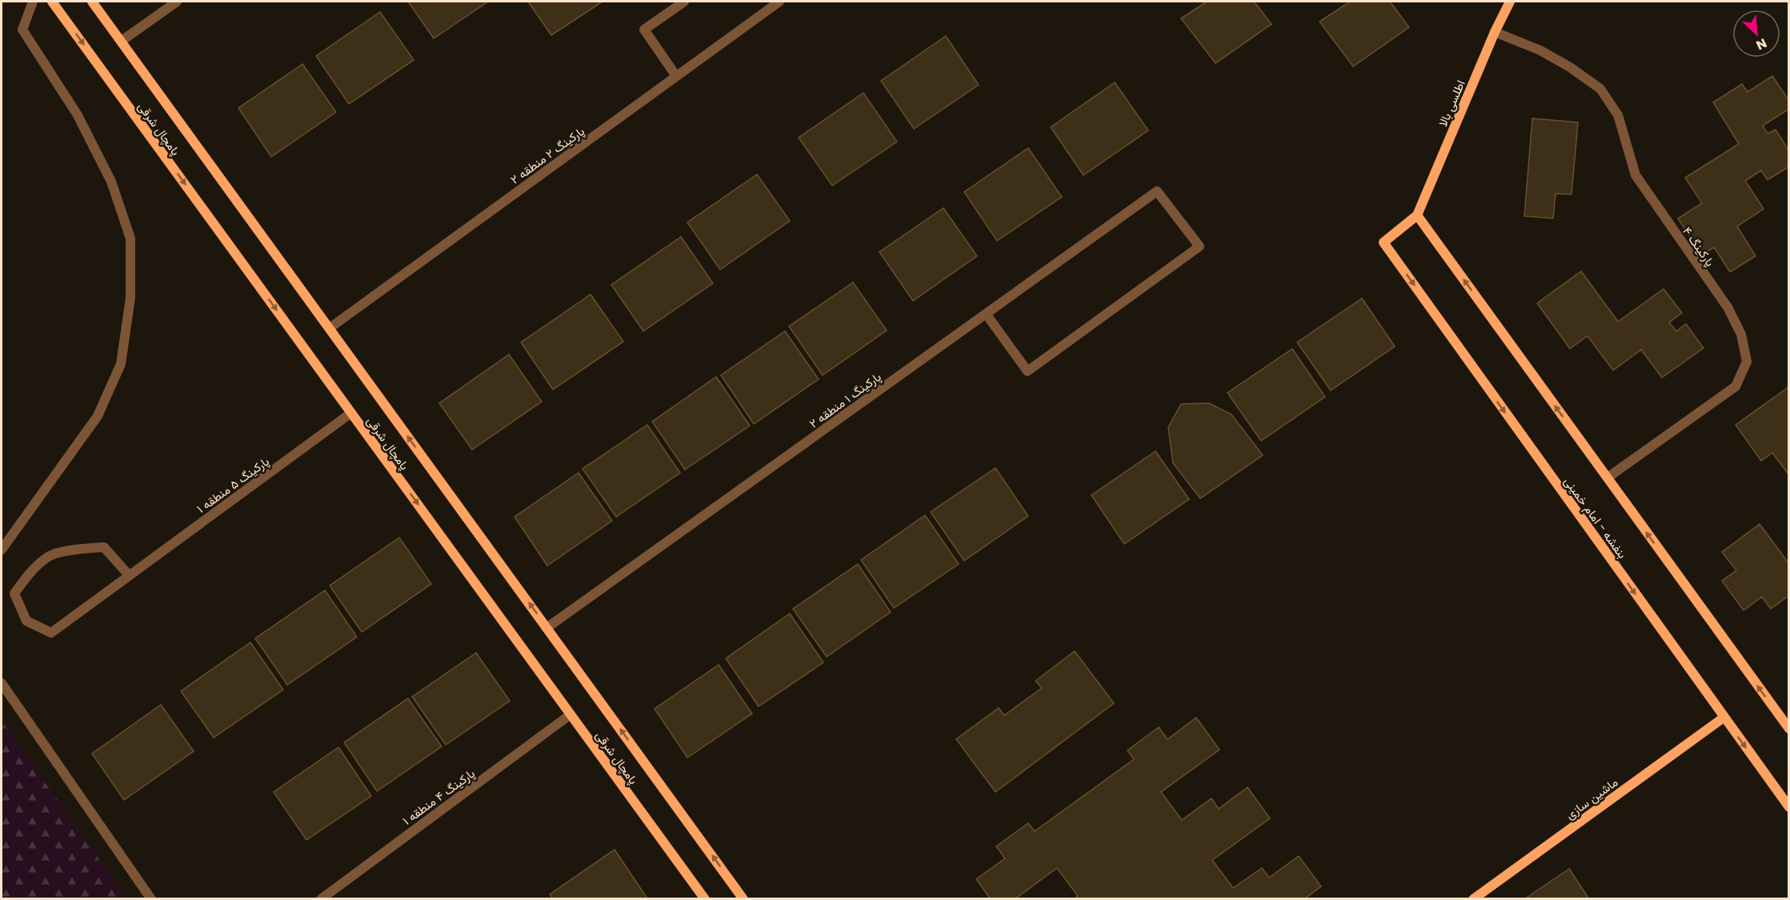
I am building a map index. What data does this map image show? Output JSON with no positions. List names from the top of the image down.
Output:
{
  "streets": {
    "street": [
      "اطلسی بالا",
      "پامچال شرقی",
      "پارکینگ ۲ منطقه ۲",
      "پارکینگ ۴",
      "پارکینگ ۱ منطقه ۲",
      "پارکینگ ۵ منطقه ۱",
      "بنفشه - امام خمینی",
      "پارکینگ ۴ منطقه ۱",
      "ماشین سازی"
    ]
  },
  "crossings": [
    ["اطلسی بالا", "پارکینگ ۴"],
    ["اطلسی بالا", "بنفشه - امام خمینی"],
    ["پامچال شرقی", "پارکینگ ۲ منطقه ۲"],
    ["پامچال شرقی", "پارکینگ ۱ منطقه ۲"],
    ["پامچال شرقی", "پارکینگ ۵ منطقه ۱"],
    ["پامچال شرقی", "پارکینگ ۴ منطقه ۱"],
    ["بنفشه - امام خمینی", "ماشین سازی"]
  ],
  "north": "bottom right"
}
